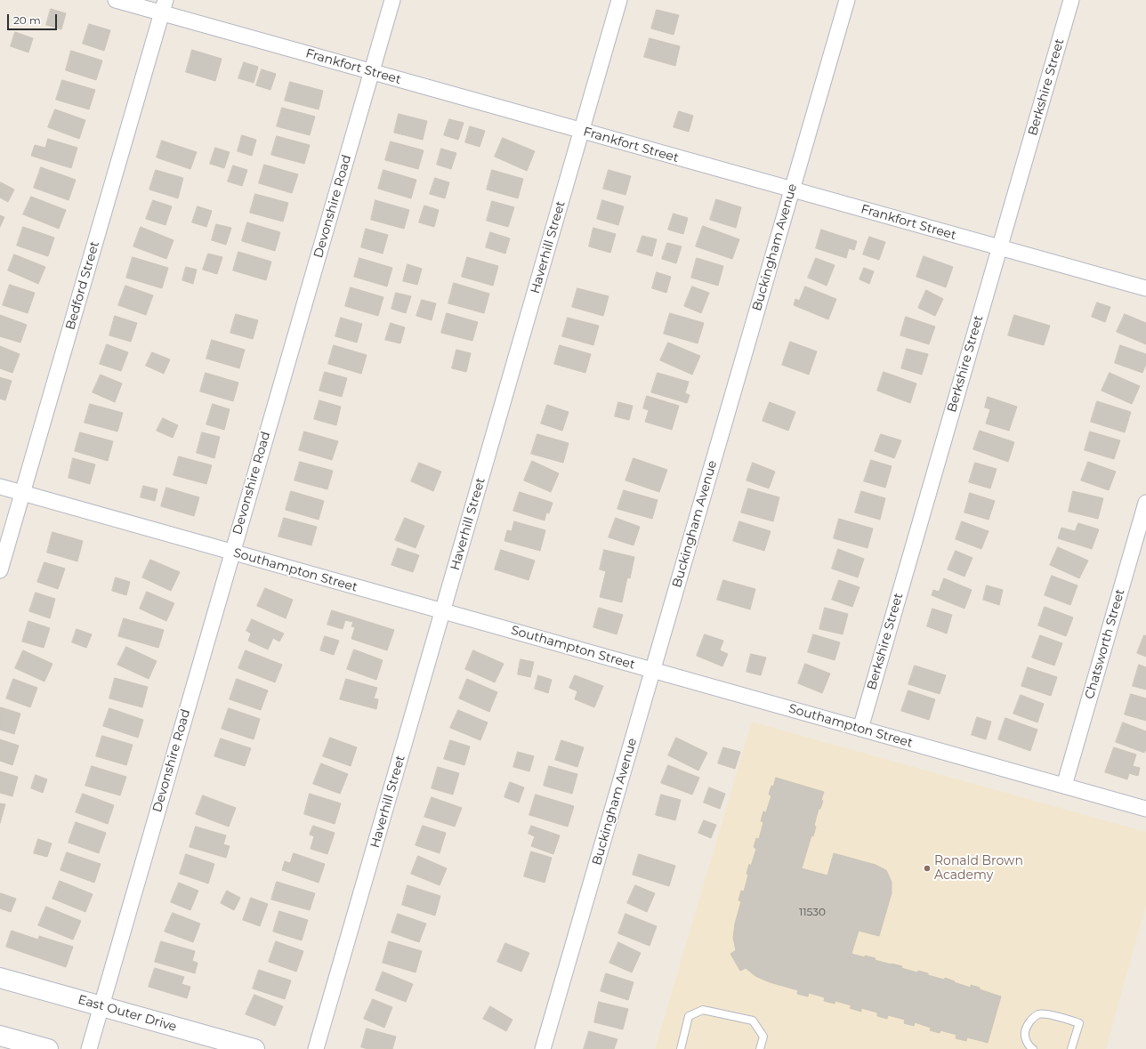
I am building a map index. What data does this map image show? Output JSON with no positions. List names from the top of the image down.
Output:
{
  "streets": {
    "street": [
      "Frankfort Street",
      "Berkshire Street",
      "Devonshire Road",
      "Haverhill Street",
      "Buckingham Avenue",
      "Bedford Street",
      "Southampton Street",
      "Chatsworth Street",
      "East Outer Drive"
    ]
  },
  "crossings": [
    ["Frankfort Street", "Berkshire Street"],
    ["Frankfort Street", "Devonshire Road"],
    ["Frankfort Street", "Haverhill Street"],
    ["Frankfort Street", "Buckingham Avenue"],
    ["Frankfort Street", "Bedford Street"],
    ["Berkshire Street", "Southampton Street"],
    ["Devonshire Road", "Southampton Street"],
    ["Devonshire Road", "East Outer Drive"],
    ["Haverhill Street", "Southampton Street"],
    ["Buckingham Avenue", "Southampton Street"],
    ["Bedford Street", "Southampton Street"],
    ["Southampton Street", "Chatsworth Street"]
  ],
  "places": ["Ronald Brown Academy"],
  "house_numbers": ["11530"],
  "scale_bar": "20 m"
}
